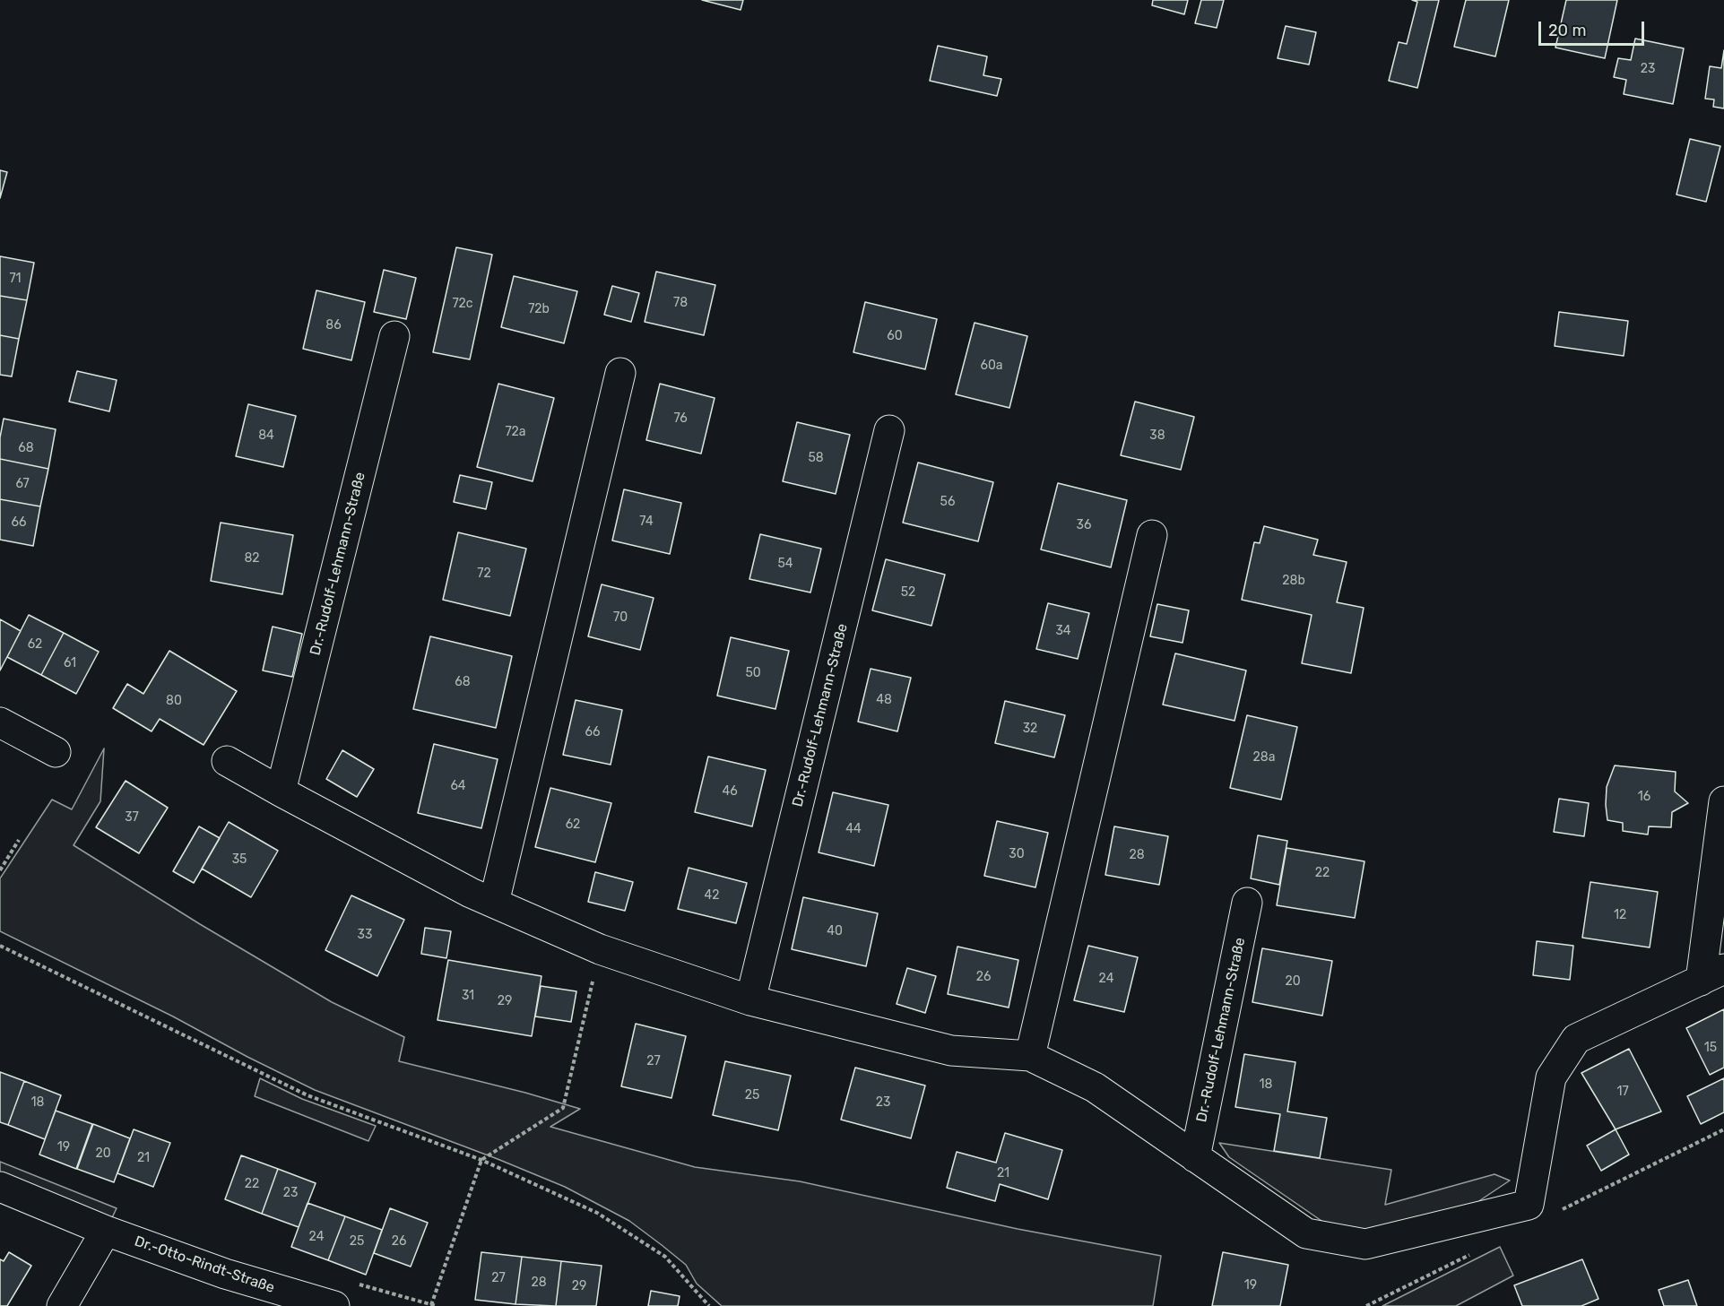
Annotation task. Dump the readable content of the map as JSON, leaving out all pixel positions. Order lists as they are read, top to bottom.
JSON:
{
  "streets": {
    "street": ["Dr.-Rudolf-Lehmann-Straße", "Dr.-Otto-Rindt-Straße"]
  },
  "house_numbers": [
    "23",
    "71",
    "78",
    "72c",
    "72b",
    "86",
    "60",
    "60a",
    "76",
    "72a",
    "84",
    "38",
    "68",
    "58",
    "67",
    "56",
    "74",
    "66",
    "36",
    "82",
    "54",
    "72",
    "28b",
    "52",
    "70",
    "34",
    "62",
    "61",
    "50",
    "68",
    "48",
    "80",
    "32",
    "66",
    "28a",
    "64",
    "46",
    "16",
    "37",
    "62",
    "44",
    "30",
    "28",
    "35",
    "22",
    "42",
    "12",
    "40",
    "33",
    "26",
    "24",
    "20",
    "31",
    "29",
    "15",
    "27",
    "18",
    "17",
    "25",
    "18",
    "23",
    "19",
    "20",
    "21",
    "21",
    "22",
    "23",
    "24",
    "25",
    "26",
    "27",
    "28",
    "19",
    "29"
  ],
  "scale_bar": "20 m"
}
